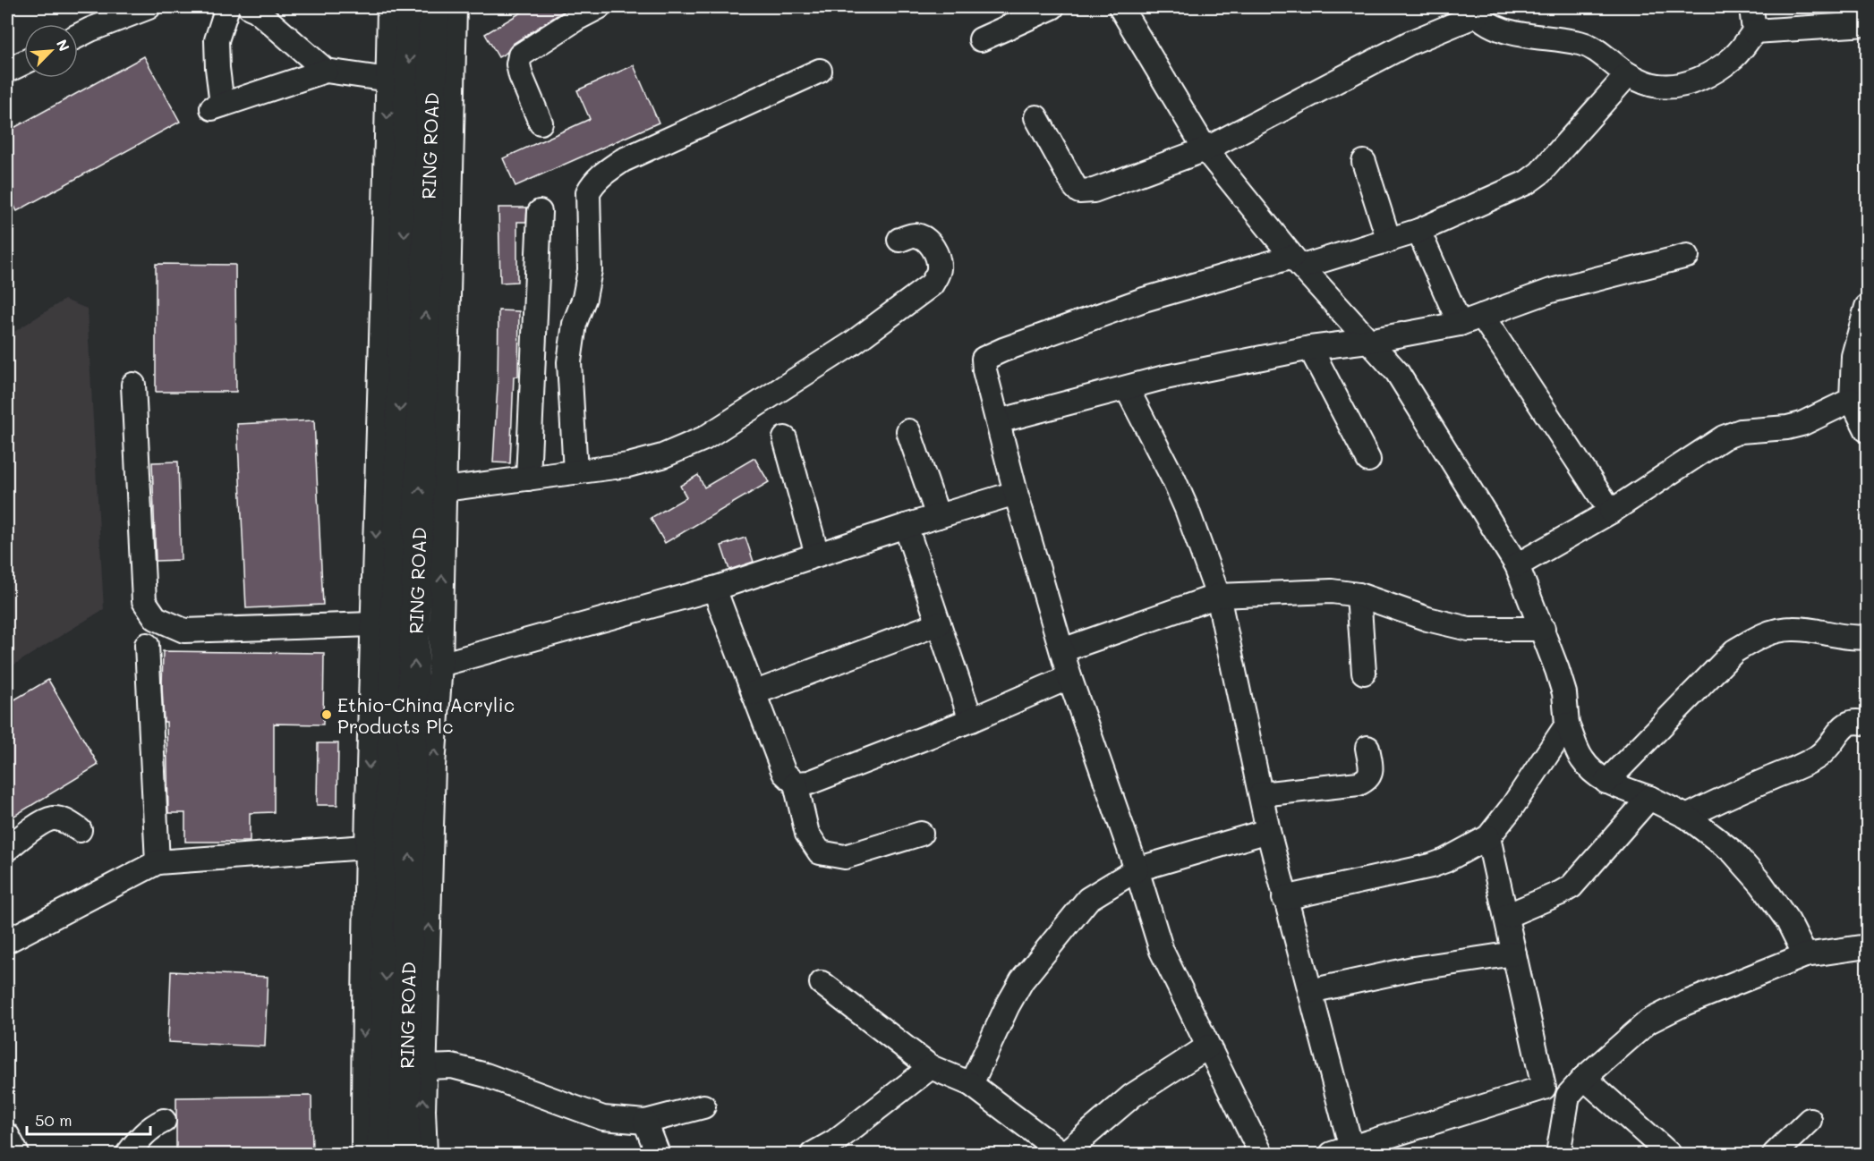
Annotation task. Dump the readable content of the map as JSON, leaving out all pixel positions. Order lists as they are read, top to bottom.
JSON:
{
  "streets": {
    "highway": ["RING ROAD"]
  },
  "places": ["Ethio-China Acrylic Products Plc"],
  "scale_bar": "50 m",
  "north": "top right"
}
